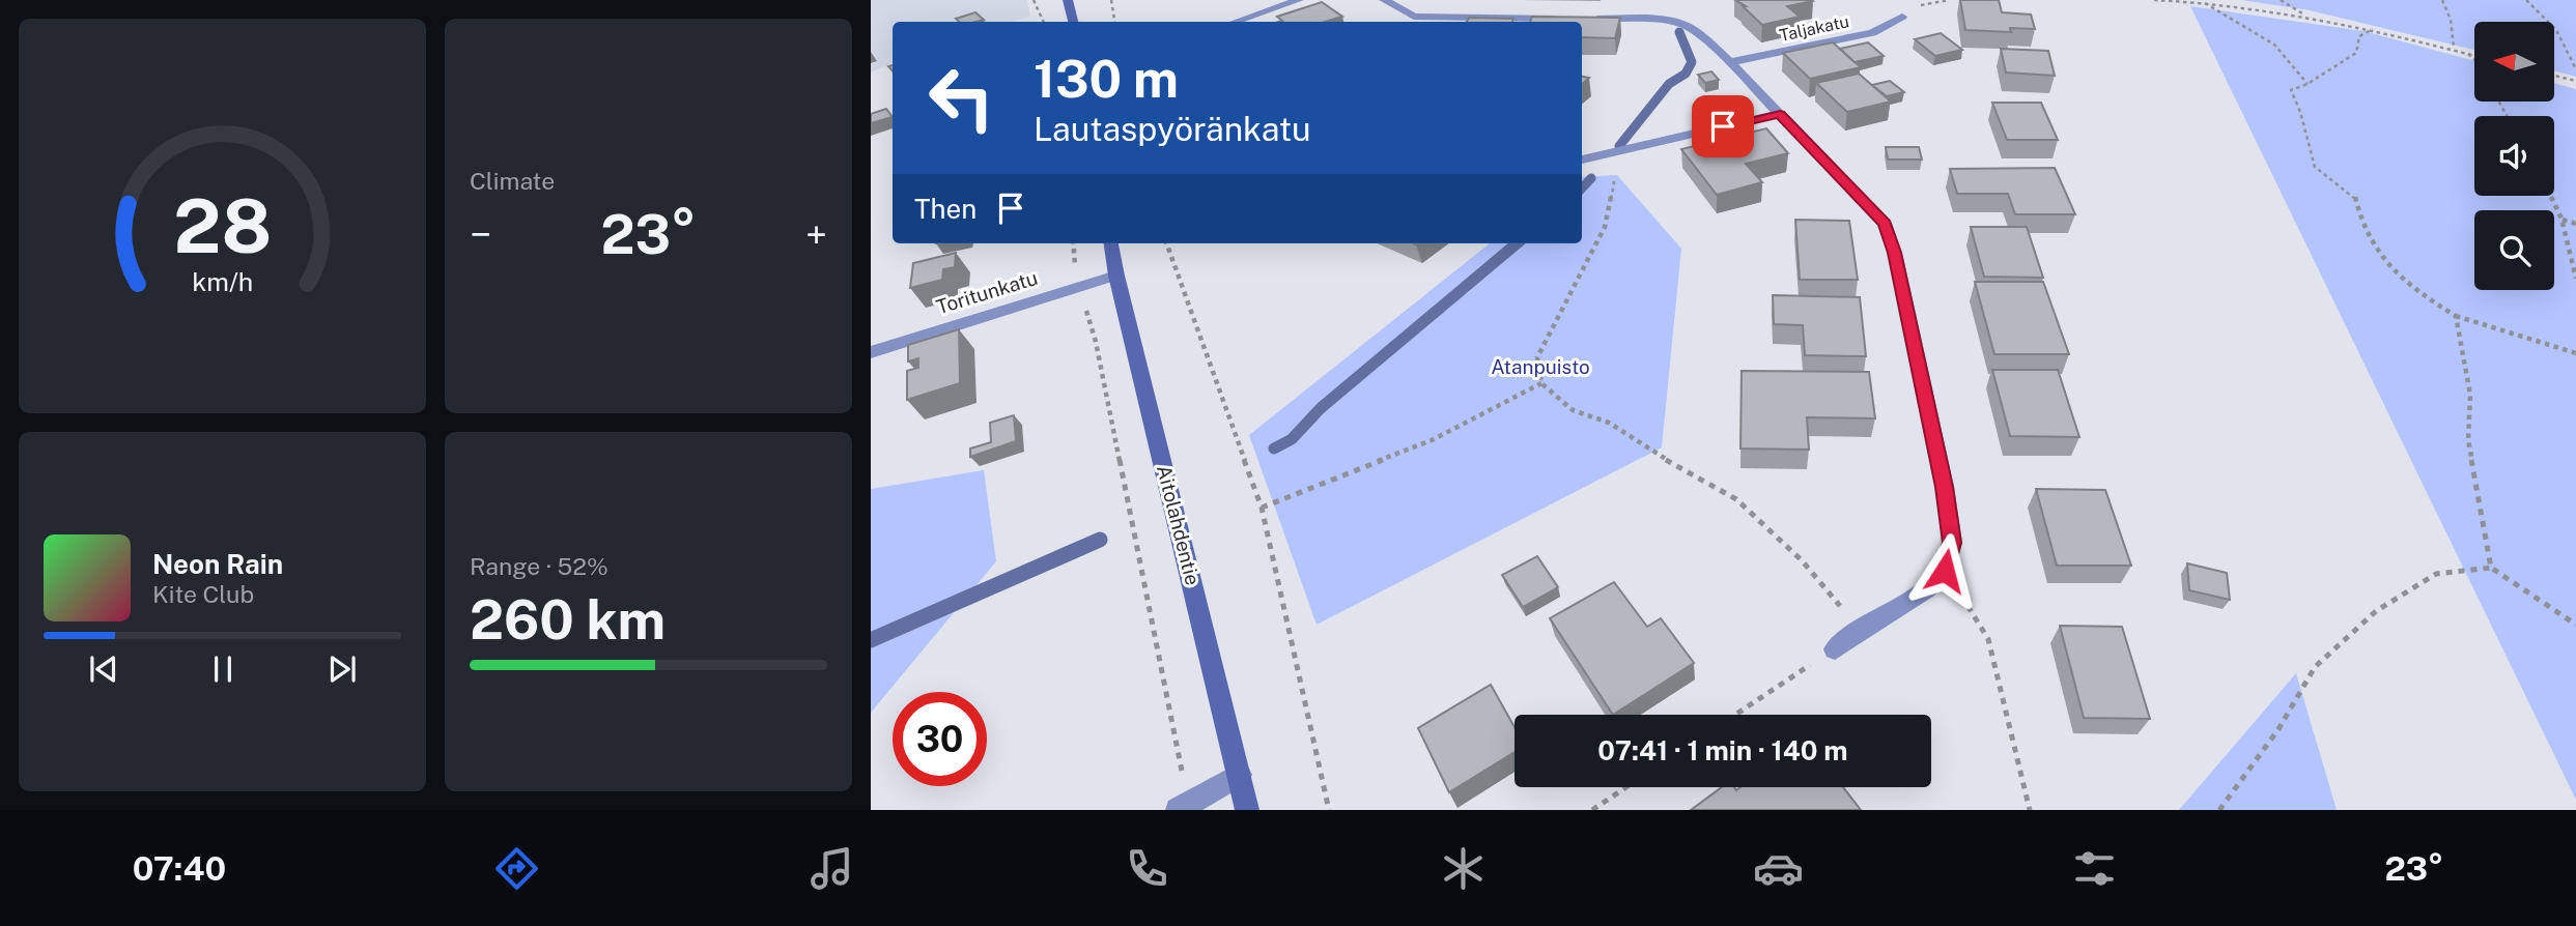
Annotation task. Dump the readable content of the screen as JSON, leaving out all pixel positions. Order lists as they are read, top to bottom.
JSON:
{
  "streets": {
    "main road": ["Aitolahdentie"],
    "street": ["Taljakatu", "Toritunkatu"]
  },
  "crossings": [
    ["Toritunkatu", "Aitolahdentie"]
  ],
  "parks": ["Atanpuisto"],
  "north": "left",
  "page": {
    "tile": [
      "Climate",
      ["Range · 52%", "260 km"]
    ],
    "turn": ["130 m", "Lautaspyöränkatu"],
    "then": "Then",
    "heat": ["−", "23°", "+"],
    "song": ["Neon Rain", "Kite Club"],
    "limit": "30",
    "trip": "07:41 · 1 min · 140 m",
    "tabs": ["07:40", "23°"],
    "gauge": ["28", "km/h"]
  }
}
